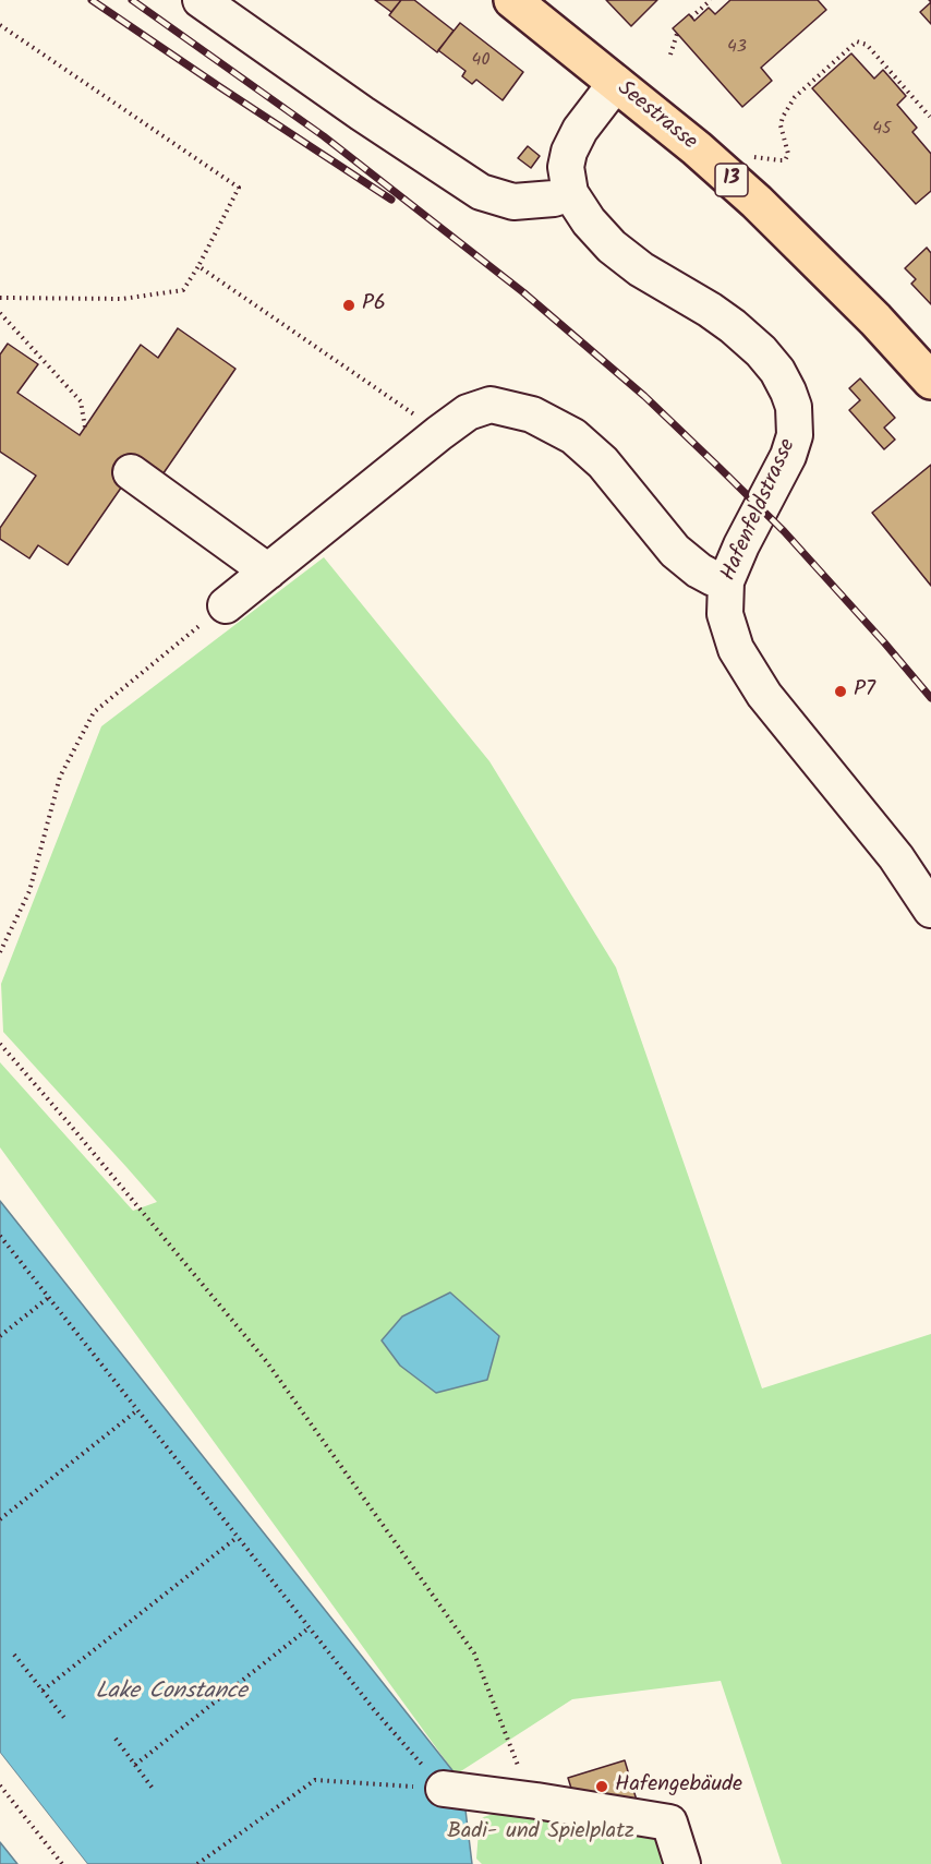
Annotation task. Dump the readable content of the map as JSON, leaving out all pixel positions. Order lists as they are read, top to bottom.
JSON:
{
  "streets": {
    "main road": ["Seestrasse", "13"],
    "street": ["Hafenfeldstrasse"]
  },
  "crossings": [
    ["Seestrasse", "Hafenfeldstrasse"]
  ],
  "water": ["Lake Constance"],
  "parks": ["Badi- und Spielplatz"],
  "places": ["P6", "P7", "Hafengebäude"],
  "house_numbers": ["43", "40", "45"]
}
